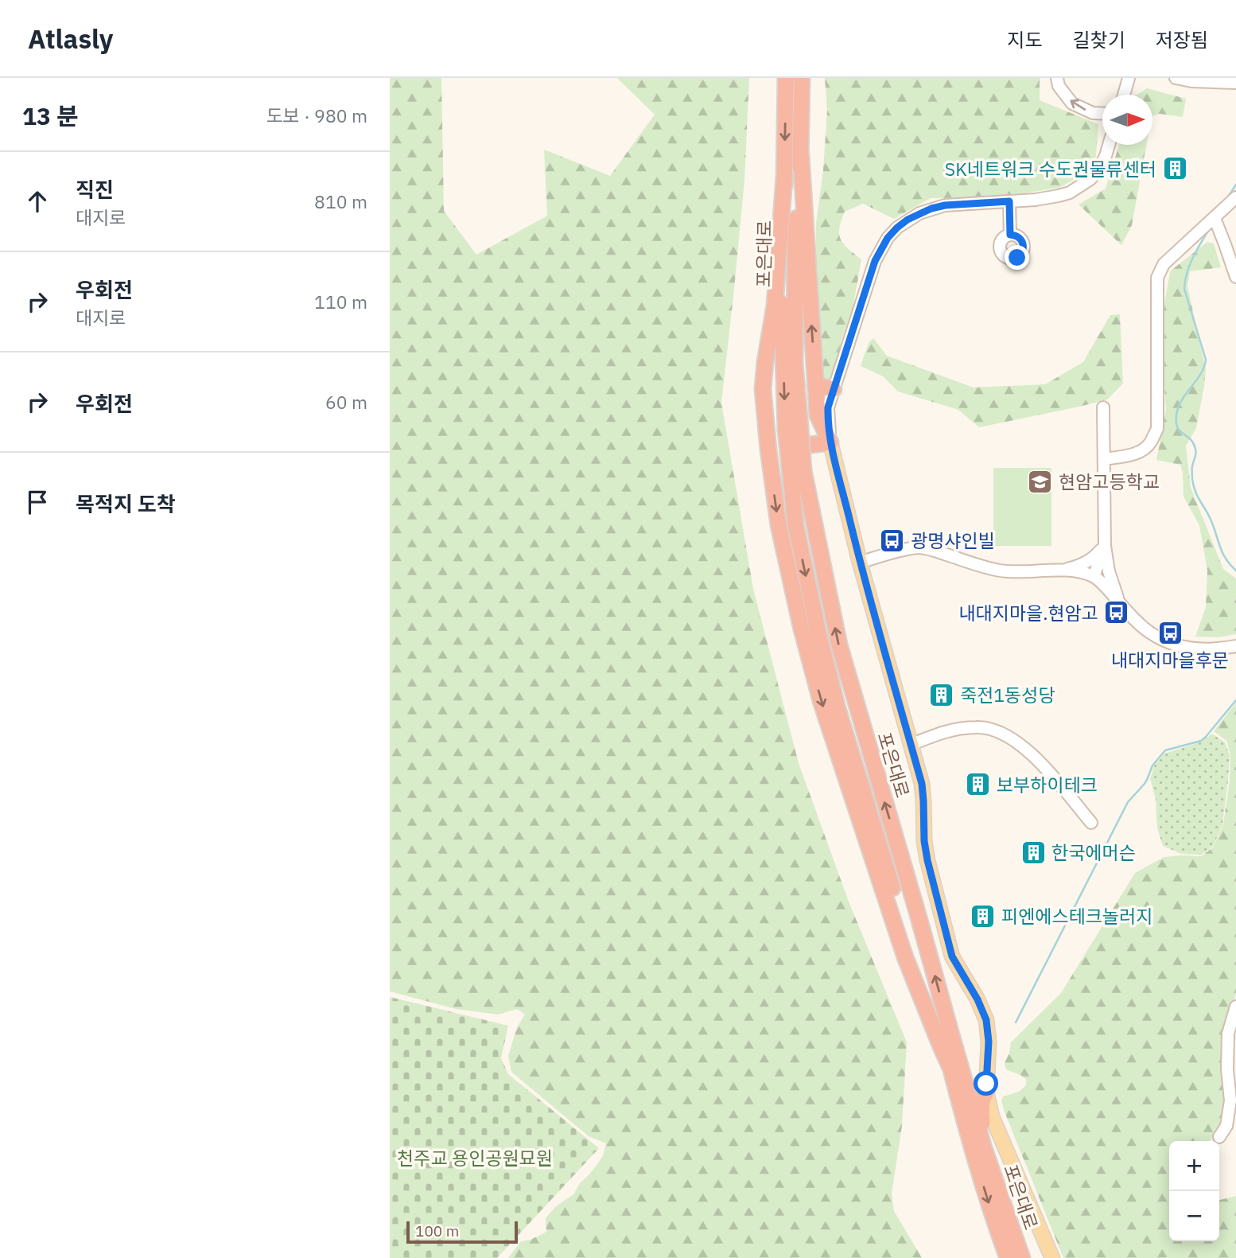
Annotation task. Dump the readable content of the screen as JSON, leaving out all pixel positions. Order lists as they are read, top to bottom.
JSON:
{
  "streets": {
    "highway": ["포은대로"]
  },
  "parks": ["천주교 용인공원묘원"],
  "places": {
    "building": [
      "SK네트워크 수도권물류센터",
      "죽전1동성당",
      "보부하이테크",
      "한국에머슨",
      "피엔에스테크놀러지"
    ],
    "school or university": ["현암고등학교"],
    "bus stop": ["광명샤인빌", "내대지마을.현암고", "내대지마을후문"]
  },
  "scale_bar": "100 m",
  "north": "right",
  "page": {
    "header": "Atlasly",
    "nav": ["지도", "길찾기", "저장됨"],
    "heading": ["13 분", "도보 · 980 m"],
    "list": [
      ["직진", "대지로", "810 m"],
      ["우회전", "대지로", "110 m"],
      ["우회전", "60 m"],
      "목적지 도착"
    ],
    "map_buttons": ["+", "−"],
    "scale": "100 m"
  }
}
